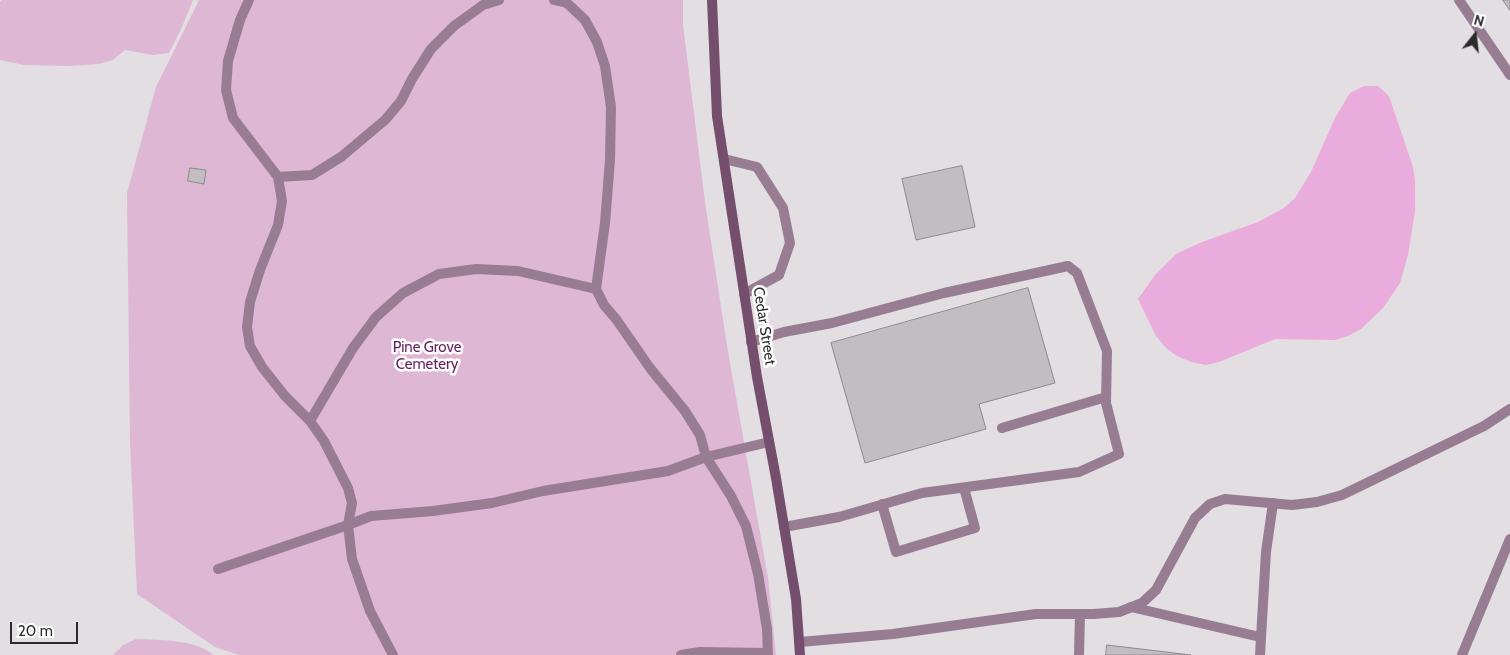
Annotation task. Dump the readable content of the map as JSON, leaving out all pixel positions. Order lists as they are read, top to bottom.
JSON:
{
  "streets": {
    "main road": ["Cedar Street"]
  },
  "parks": ["Pine Grove Cemetery"],
  "scale_bar": "20 m",
  "north": "top"
}
